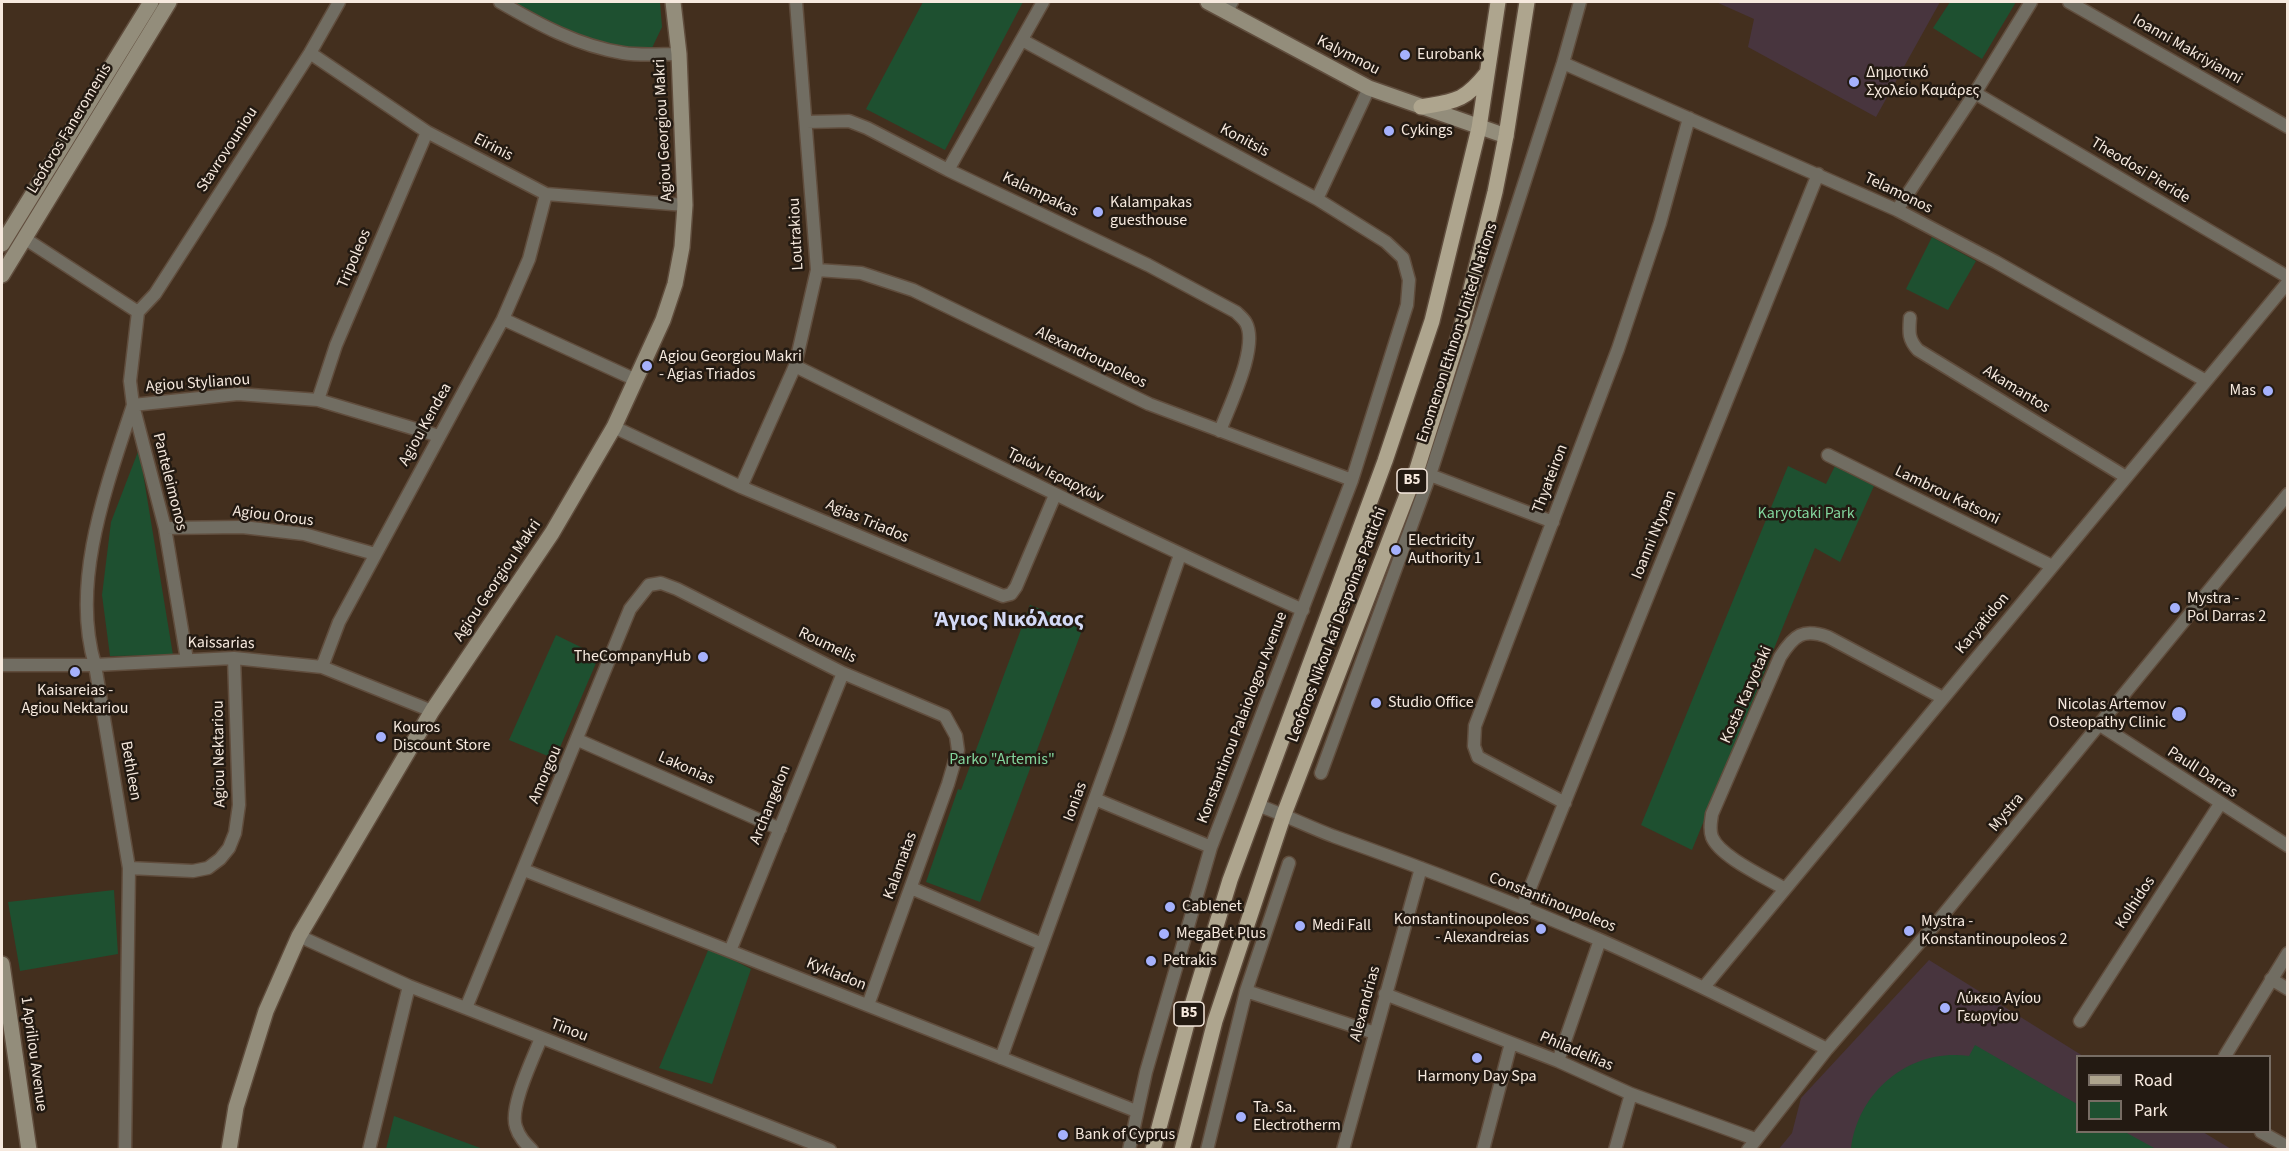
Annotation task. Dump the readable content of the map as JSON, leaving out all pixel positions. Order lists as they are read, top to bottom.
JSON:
{
  "streets": {
    "main road": ["B5", "Leoforos Nikou kai Despoinas Pattichi"],
    "street": [
      "Ioanni Makriyianni",
      "Kalymnou",
      "Leoforos Faneromenis",
      "Agiou Georgiou Makri",
      "Konitsis",
      "Eirinis",
      "Stavrovouniou",
      "Theodosi Pieride",
      "Telamonos",
      "Kalampakas",
      "Loutrakiou",
      "Tripoleos",
      "Enomenon Ethnon-United Nations",
      "Alexandroupoleos",
      "Agiou Stylianou",
      "Akamantos",
      "Agiou Kendea",
      "Τριών Ιεραρχών",
      "Thyateiron",
      "Panteleimonos",
      "Lambrou Katsoni",
      "Agiou Orous",
      "Agias Triados",
      "Ioanni Ntynan",
      "Karyatidon",
      "Kaissarias",
      "Roumelis",
      "Kosta Karyotaki",
      "Konstantinou Palaiologou Avenue",
      "Agiou Nektariou",
      "Lakonias",
      "Bethleen",
      "Paull Darras",
      "Amorgou",
      "Ionias",
      "Archangelon",
      "Mystra",
      "Kalamatas",
      "Constantinoupoleos",
      "Kolhidos",
      "Kykladon",
      "Alexandrias",
      "Tinou",
      "Philadelfias",
      "1 Apriliou Avenue"
    ]
  },
  "crossings": [
    ["Kalymnou", "Leoforos Nikou kai Despoinas Pattichi"],
    ["Agiou Georgiou Makri", "Eirinis"],
    ["Agiou Georgiou Makri", "Agias Triados"],
    ["Agiou Georgiou Makri", "Kaissarias"],
    ["Agiou Georgiou Makri", "Tinou"],
    ["Konitsis", "Konstantinou Palaiologou Avenue"],
    ["Eirinis", "Stavrovouniou"],
    ["Eirinis", "Tripoleos"],
    ["Eirinis", "Agiou Kendea"],
    ["Stavrovouniou", "Panteleimonos"],
    ["Telamonos", "Enomenon Ethnon-United Nations"],
    ["Telamonos", "Thyateiron"],
    ["Telamonos", "Ioanni Ntynan"],
    ["Telamonos", "Karyatidon"],
    ["Kalampakas", "Loutrakiou"],
    ["Kalampakas", "Alexandroupoleos"],
    ["Loutrakiou", "Alexandroupoleos"],
    ["Loutrakiou", "Τριών Ιεραρχών"],
    ["Loutrakiou", "Agias Triados"],
    ["Tripoleos", "Agiou Stylianou"],
    ["Alexandroupoleos", "Konstantinou Palaiologou Avenue"],
    ["Agiou Stylianou", "Agiou Kendea"],
    ["Agiou Stylianou", "Panteleimonos"],
    ["Agiou Stylianou", "Bethleen"],
    ["Akamantos", "Karyatidon"],
    ["Agiou Kendea", "Agiou Orous"],
    ["Agiou Kendea", "Kaissarias"],
    ["Τριών Ιεραρχών", "Agias Triados"],
    ["Τριών Ιεραρχών", "Konstantinou Palaiologou Avenue"],
    ["Τριών Ιεραρχών", "Ionias"],
    ["Thyateiron", "Ioanni Ntynan"],
    ["Panteleimonos", "Agiou Orous"],
    ["Panteleimonos", "Kaissarias"],
    ["Panteleimonos", "Bethleen"],
    ["Lambrou Katsoni", "Karyatidon"],
    ["Ioanni Ntynan", "Constantinoupoleos"],
    ["Karyatidon", "Kosta Karyotaki"],
    ["Karyatidon", "Constantinoupoleos"],
    ["Leoforos Nikou kai Despoinas Pattichi", "Constantinoupoleos"],
    ["Kaissarias", "Agiou Nektariou"],
    ["Kaissarias", "Bethleen"],
    ["Roumelis", "Amorgou"],
    ["Roumelis", "Archangelon"],
    ["Roumelis", "Kalamatas"],
    ["Konstantinou Palaiologou Avenue", "Kykladon"],
    ["Agiou Nektariou", "Bethleen"],
    ["Lakonias", "Amorgou"],
    ["Lakonias", "Archangelon"],
    ["Paull Darras", "Mystra"],
    ["Paull Darras", "Kolhidos"],
    ["Amorgou", "Kykladon"],
    ["Amorgou", "Tinou"],
    ["Ionias", "Kykladon"],
    ["Archangelon", "Kykladon"],
    ["Mystra", "Constantinoupoleos"],
    ["Mystra", "Philadelfias"],
    ["Kalamatas", "Kykladon"],
    ["Constantinoupoleos", "Alexandrias"],
    ["Alexandrias", "Philadelfias"]
  ],
  "districts": ["Άγιος Νικόλαος"],
  "parks": ["Karyotaki Park", "Parko \"Artemis\""],
  "places": [
    "Eurobank",
    "Δημοτικό Σχολείο Καμάρες",
    "Cykings",
    "Kalampakas guesthouse",
    "Agiou Georgiou Makri - Agias Triados",
    "Mas",
    "Electricity Authority 1",
    "Mystra - Pol Darras 2",
    "TheCompanyHub",
    "Kaisareias - Agiou Nektariou",
    "Studio Office",
    "Nicolas Artemov Osteopathy Clinic",
    "Kouros Discount Store",
    "Cablenet",
    "Medi Fall",
    "Konstantinoupoleos - Alexandreias",
    "Mystra - Konstantinoupoleos 2",
    "MegaBet Plus",
    "Petrakis",
    "Λύκειο Αγίου Γεωργίου",
    "Harmony Day Spa",
    "Ta. Sa. Electrotherm",
    "Bank of Cyprus"
  ],
  "legend": ["Road", "Park"]
}
